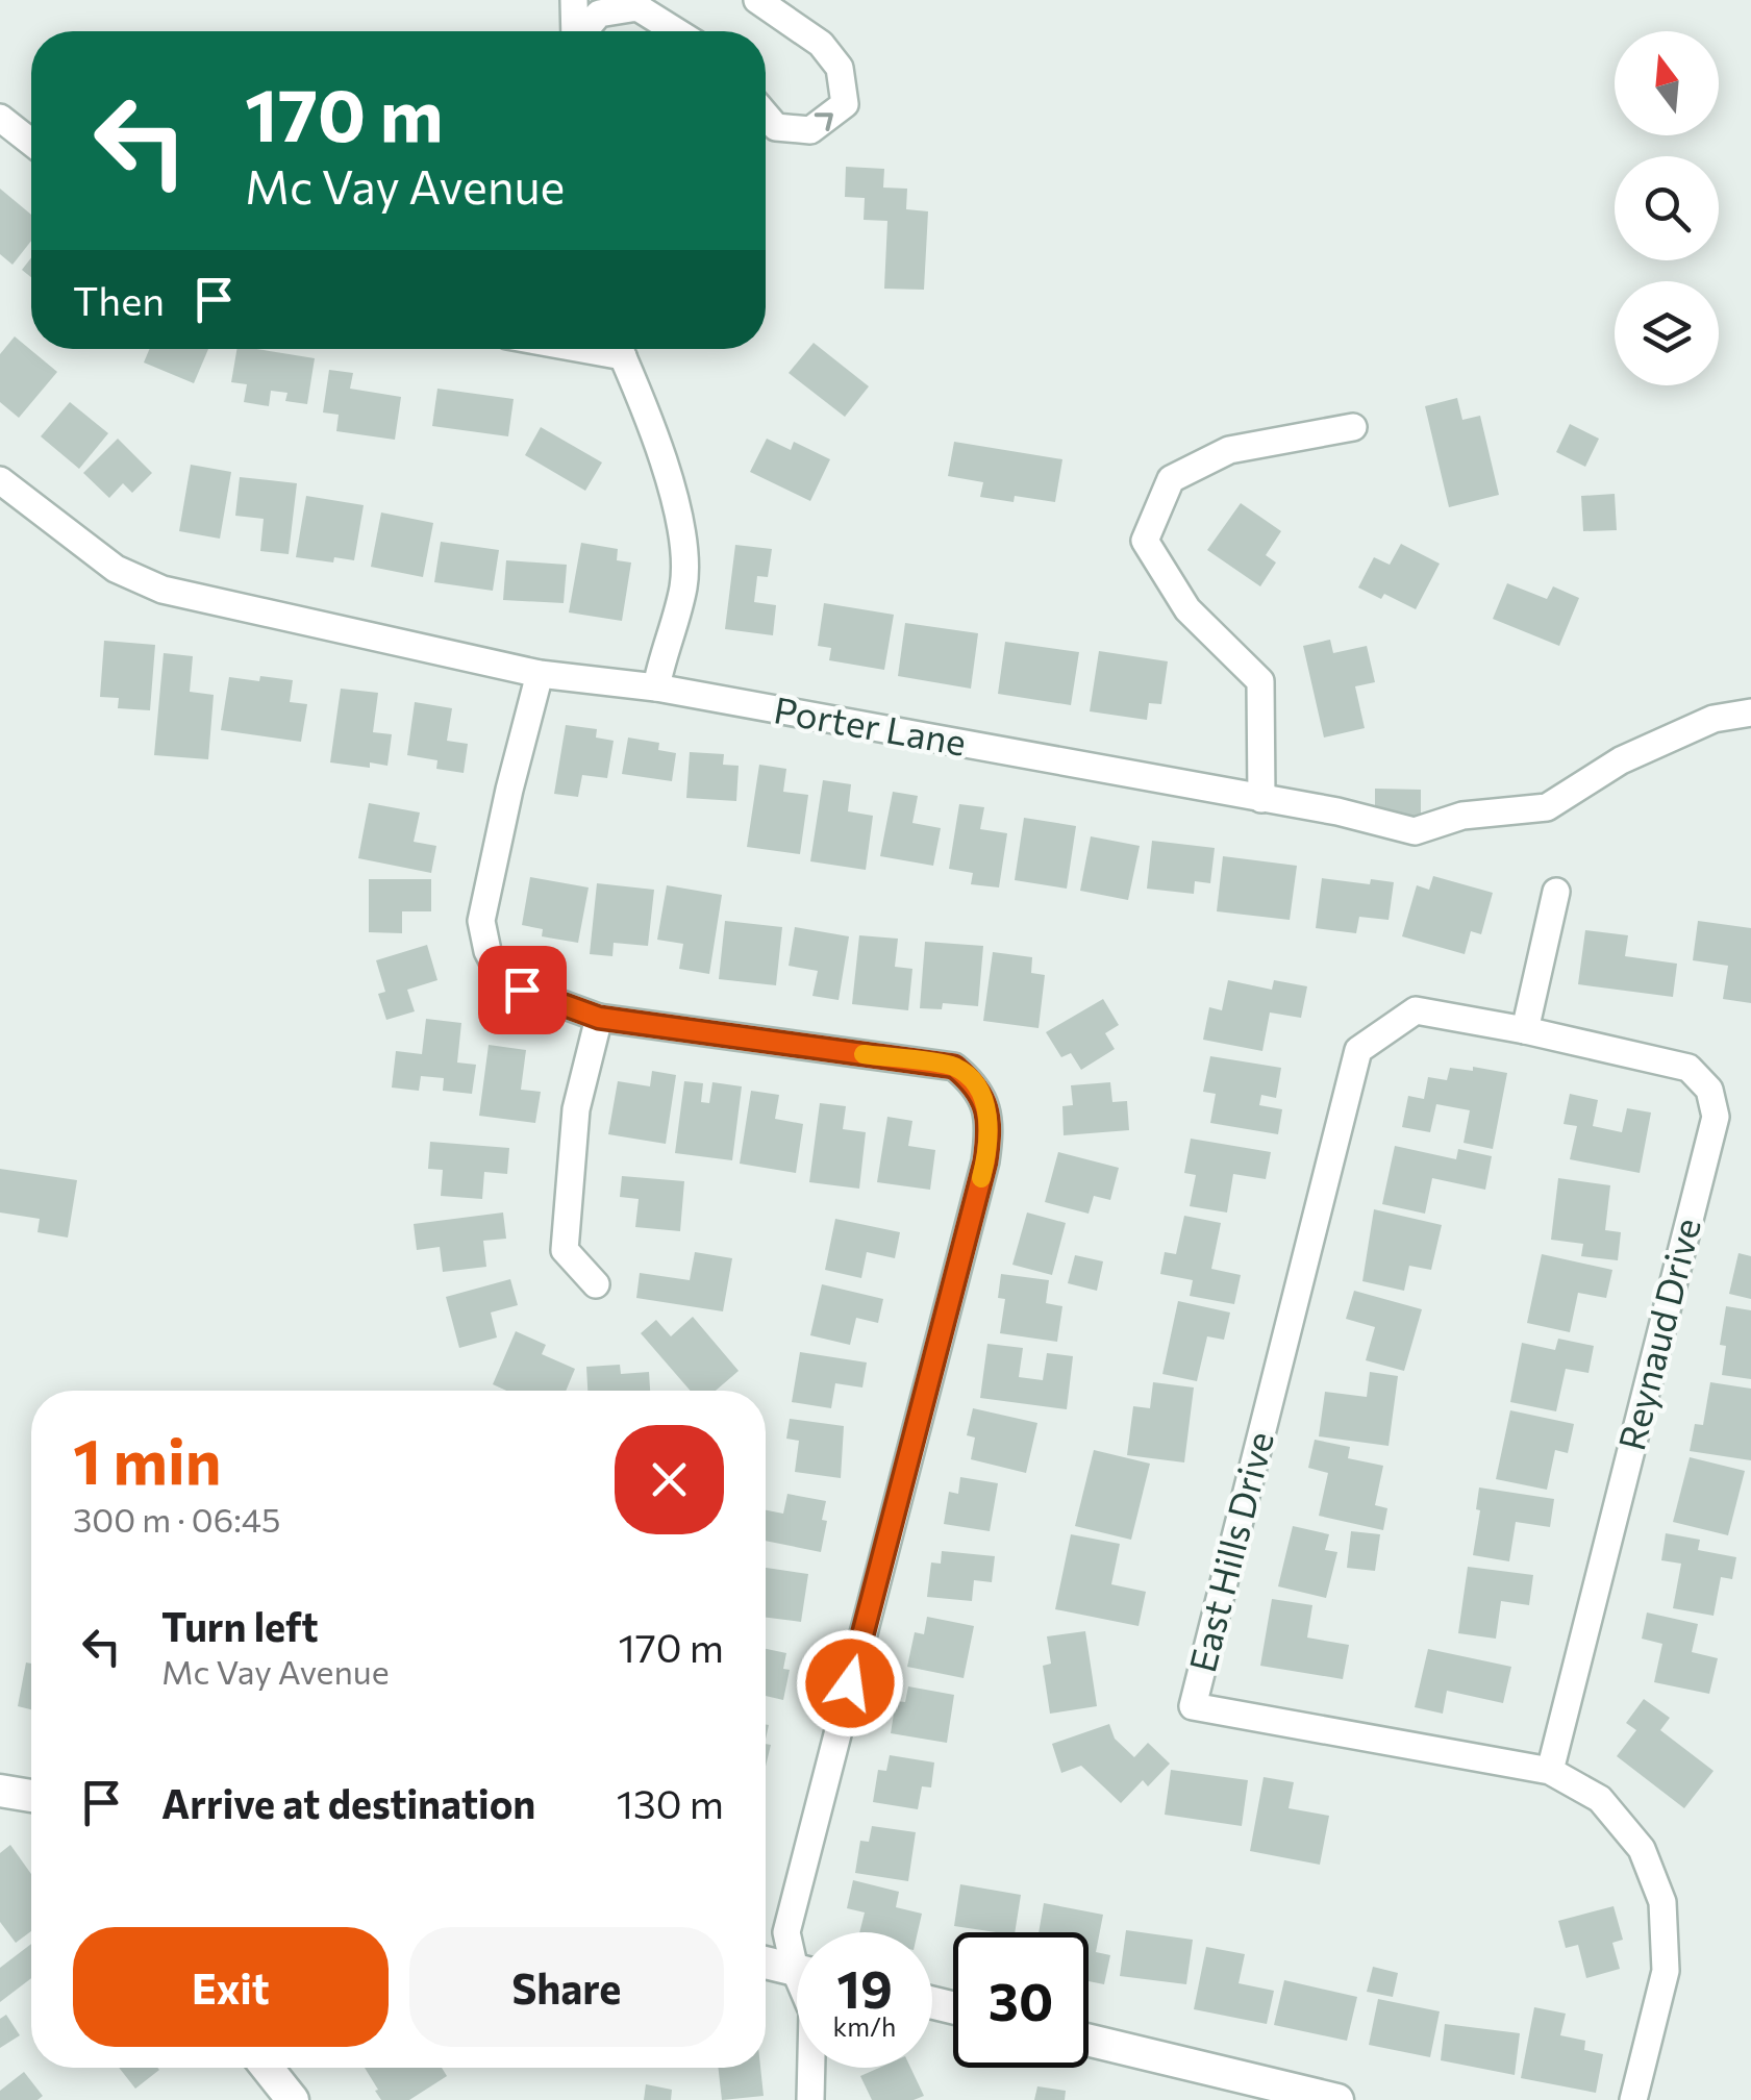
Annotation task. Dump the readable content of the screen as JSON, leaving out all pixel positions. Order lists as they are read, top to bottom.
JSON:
{
  "streets": {
    "street": ["Porter Lane", "Reynaud Drive", "East Hills Drive"]
  },
  "crossings": [
    ["Reynaud Drive", "East Hills Drive"]
  ],
  "north": "top",
  "page": {
    "turn": ["170 m", "Mc Vay Avenue"],
    "then": "Then",
    "heading": ["1 min", "300 m · 06:45"],
    "list": [
      {
        "name": "Turn left",
        "note": "Mc Vay Avenue",
        "value": "170 m"
      },
      {
        "name": "Arrive at destination",
        "value": "130 m"
      }
    ],
    "buttons": ["Exit", "Share"],
    "speed": "19 km/h",
    "limit": "30"
  }
}
